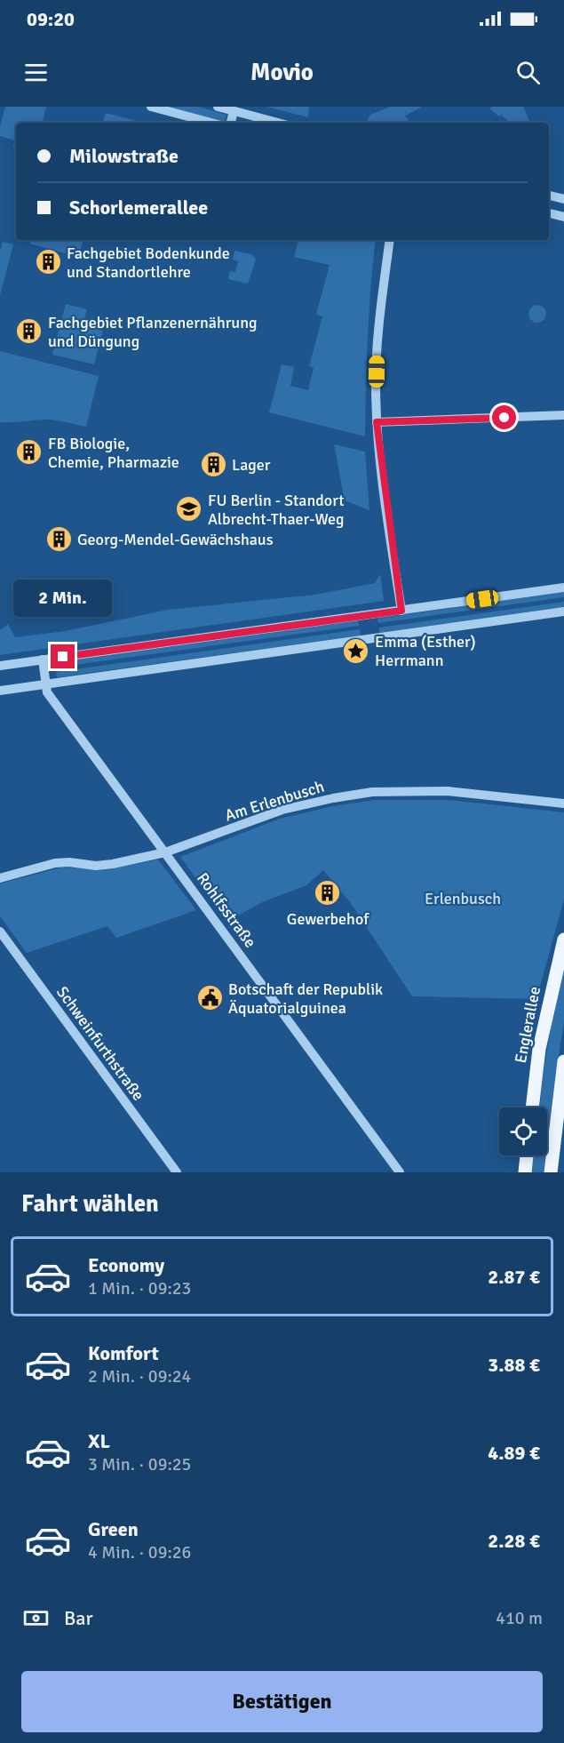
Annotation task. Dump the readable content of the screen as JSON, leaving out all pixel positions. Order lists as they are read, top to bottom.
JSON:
{
  "streets": {
    "main road": ["Englerallee"],
    "street": ["Am Erlenbusch", "Rohlfsstraße", "Schweinfurthstraße"]
  },
  "crossings": [
    ["Am Erlenbusch", "Rohlfsstraße"]
  ],
  "parks": ["Erlenbusch"],
  "places": {
    "building": [
      "Fachgebiet Bodenkunde und Standortlehre",
      "Fachgebiet Pflanzenernährung und Düngung",
      "FB Biologie, Chemie, Pharmazie",
      "Lager",
      "Georg-Mendel-Gewächshaus",
      "Gewerbehof"
    ],
    "school or university": ["FU Berlin - Standort Albrecht-Thaer-Weg"],
    "place": ["Emma (Esther) Herrmann"],
    "public building": ["Botschaft der Republik Äquatorialguinea"]
  },
  "page": {
    "status": "09:20",
    "header": "Movio",
    "banner": ["Milowstraße", "Schorlemerallee"],
    "bubble": "2 Min.",
    "heading": "Fahrt wählen",
    "list": [
      {
        "name": "Economy",
        "note": "1 Min. · 09:23",
        "value": "2.87 €"
      },
      {
        "name": "Komfort",
        "note": "2 Min. · 09:24",
        "value": "3.88 €"
      },
      {
        "name": "XL",
        "note": "3 Min. · 09:25",
        "value": "4.89 €"
      },
      {
        "name": "Green",
        "note": "4 Min. · 09:26",
        "value": "2.28 €"
      }
    ],
    "pay": ["Bar", "410 m"],
    "buttons": "Bestätigen"
  }
}
